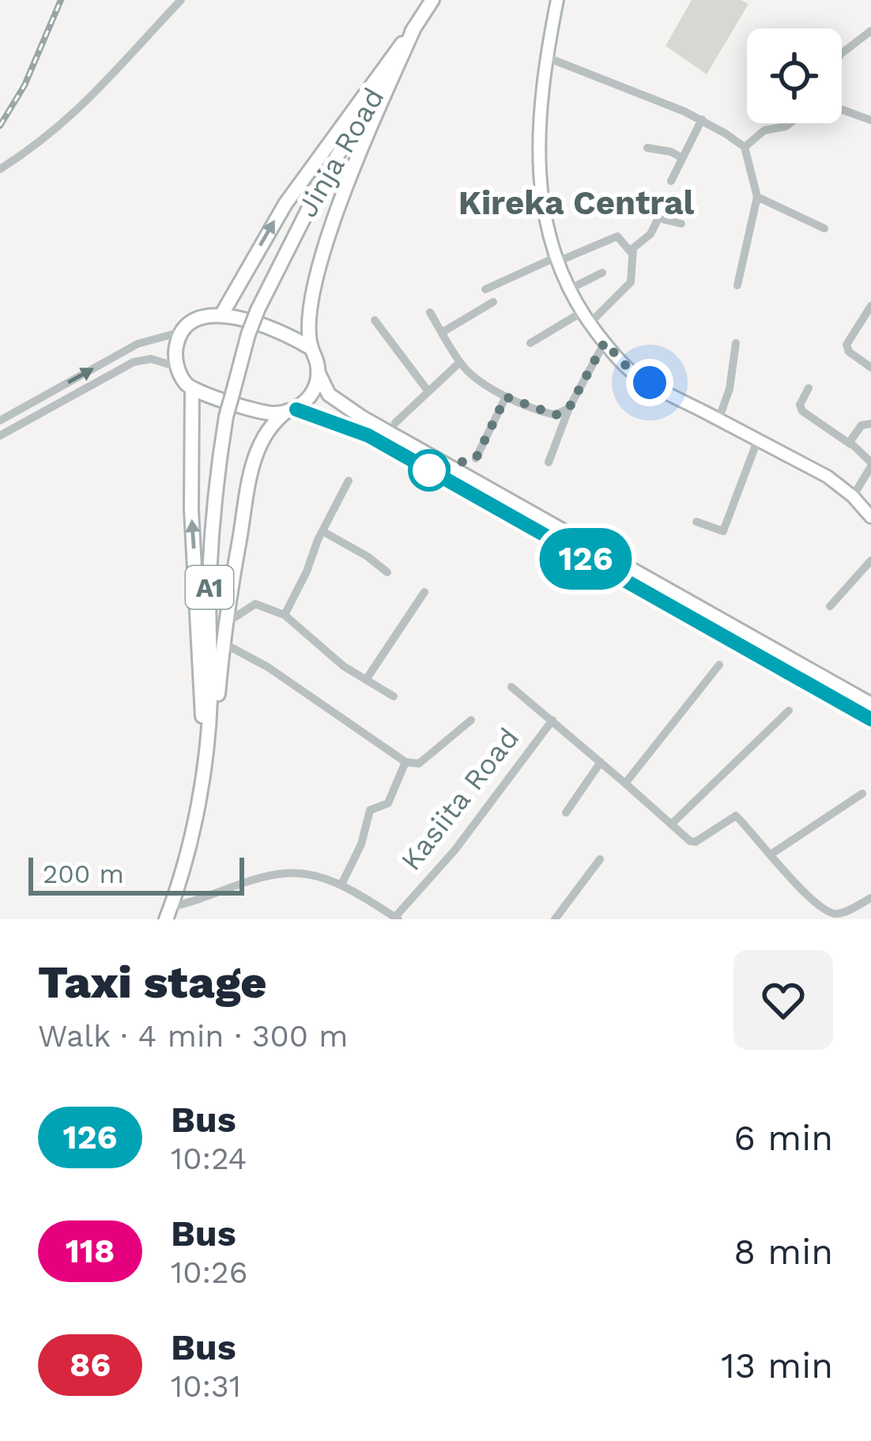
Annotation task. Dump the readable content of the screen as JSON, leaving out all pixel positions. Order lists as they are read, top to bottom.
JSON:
{
  "streets": {
    "highway": ["Jinja Road", "A1"],
    "street": ["Kasiita Road"]
  },
  "crossings": [
    ["Jinja Road", "A1"]
  ],
  "districts": ["Kireka Central"],
  "lines": ["bus line 126"],
  "scale_bar": "200 m",
  "page": {
    "on_map": "126",
    "scale": "200 m",
    "heading": ["Taxi stage", "Walk · 4 min · 300 m"],
    "list": [
      {
        "mark": "126",
        "name": "Bus",
        "note": "10:24",
        "value": "6 min"
      },
      {
        "mark": "118",
        "name": "Bus",
        "note": "10:26",
        "value": "8 min"
      },
      {
        "mark": "86",
        "name": "Bus",
        "note": "10:31",
        "value": "13 min"
      }
    ]
  }
}
